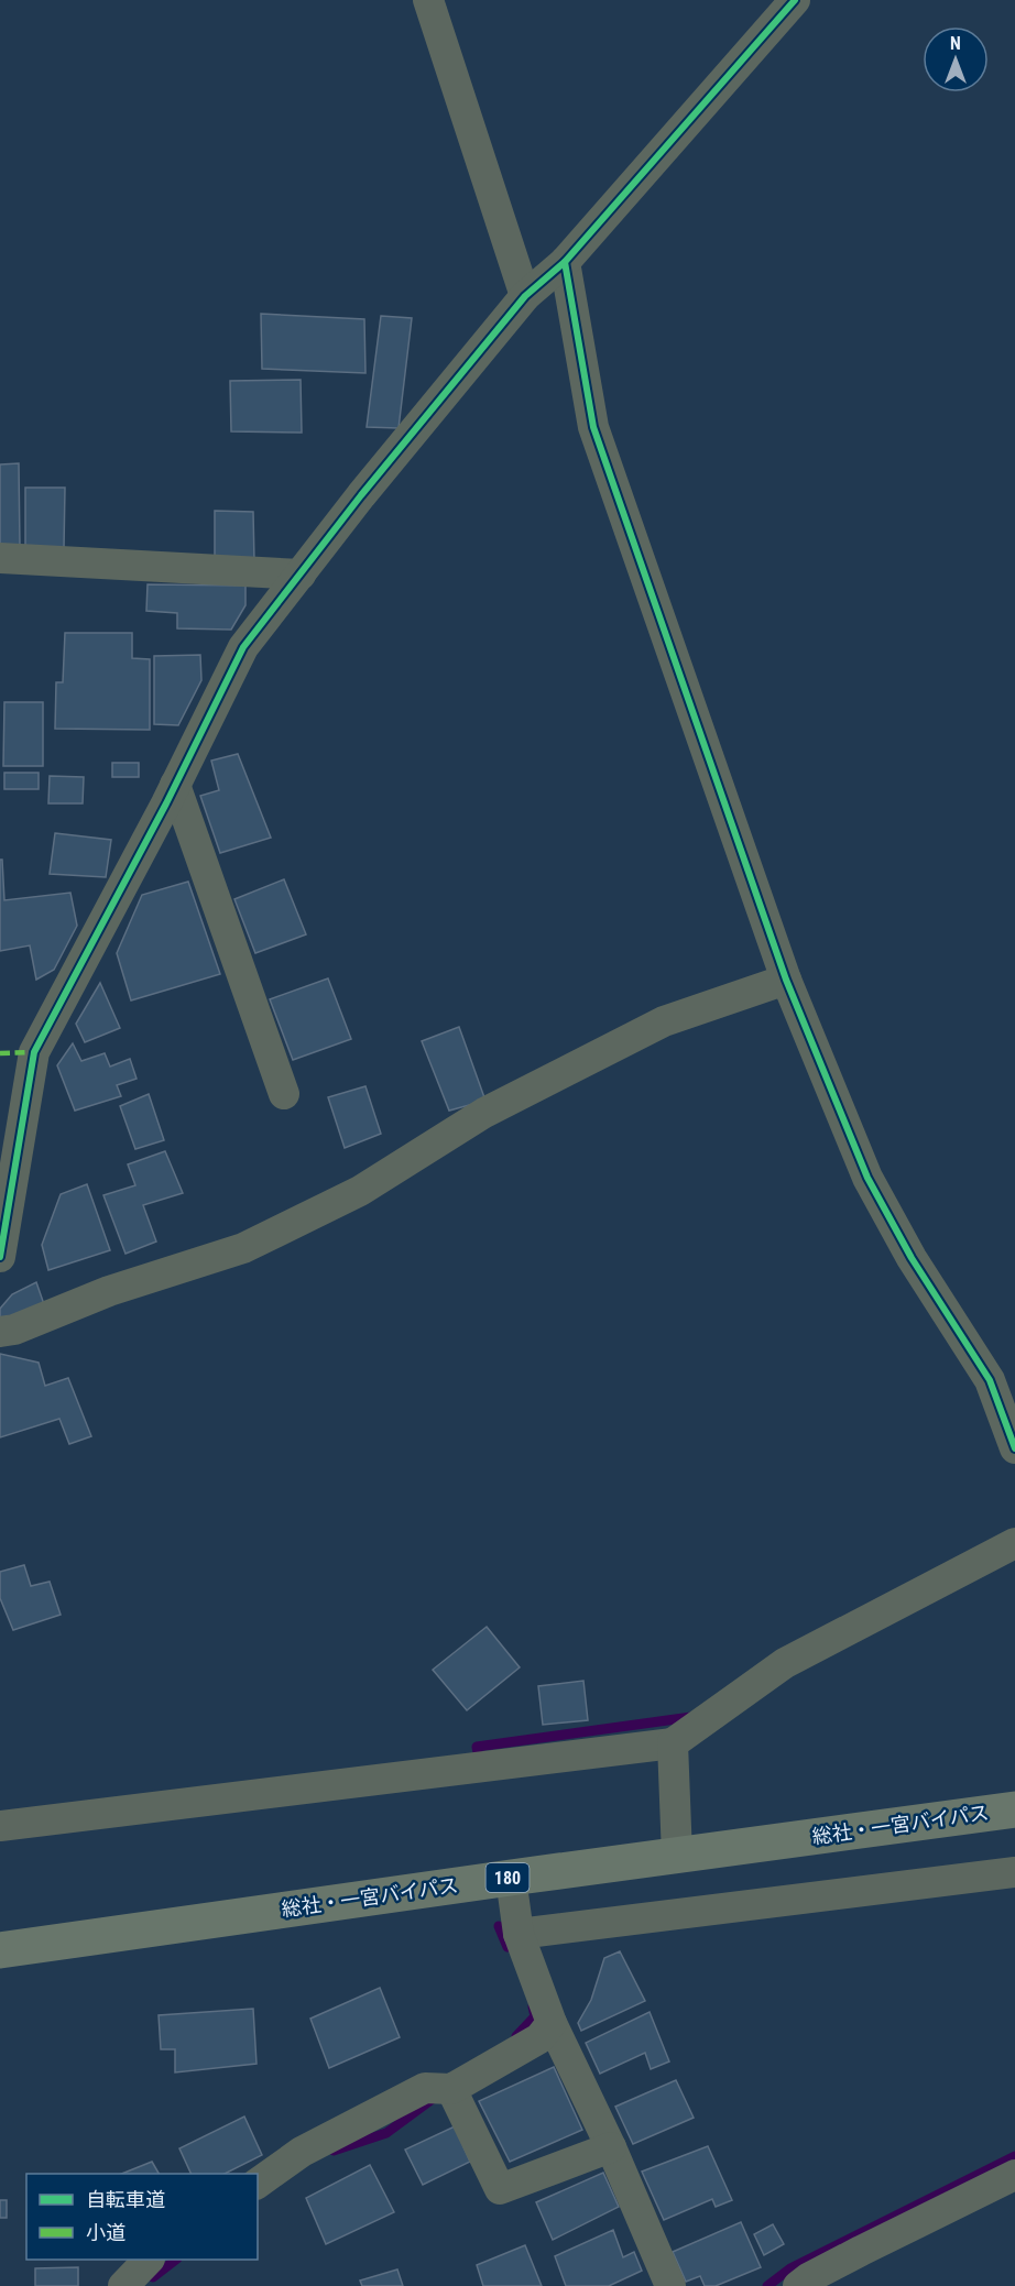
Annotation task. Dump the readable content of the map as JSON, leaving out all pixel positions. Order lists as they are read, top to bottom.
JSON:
{
  "streets": {
    "highway": ["総社・一宮バイパス", "180"]
  },
  "legend": ["自転車道", "小道"],
  "north": "top"
}
